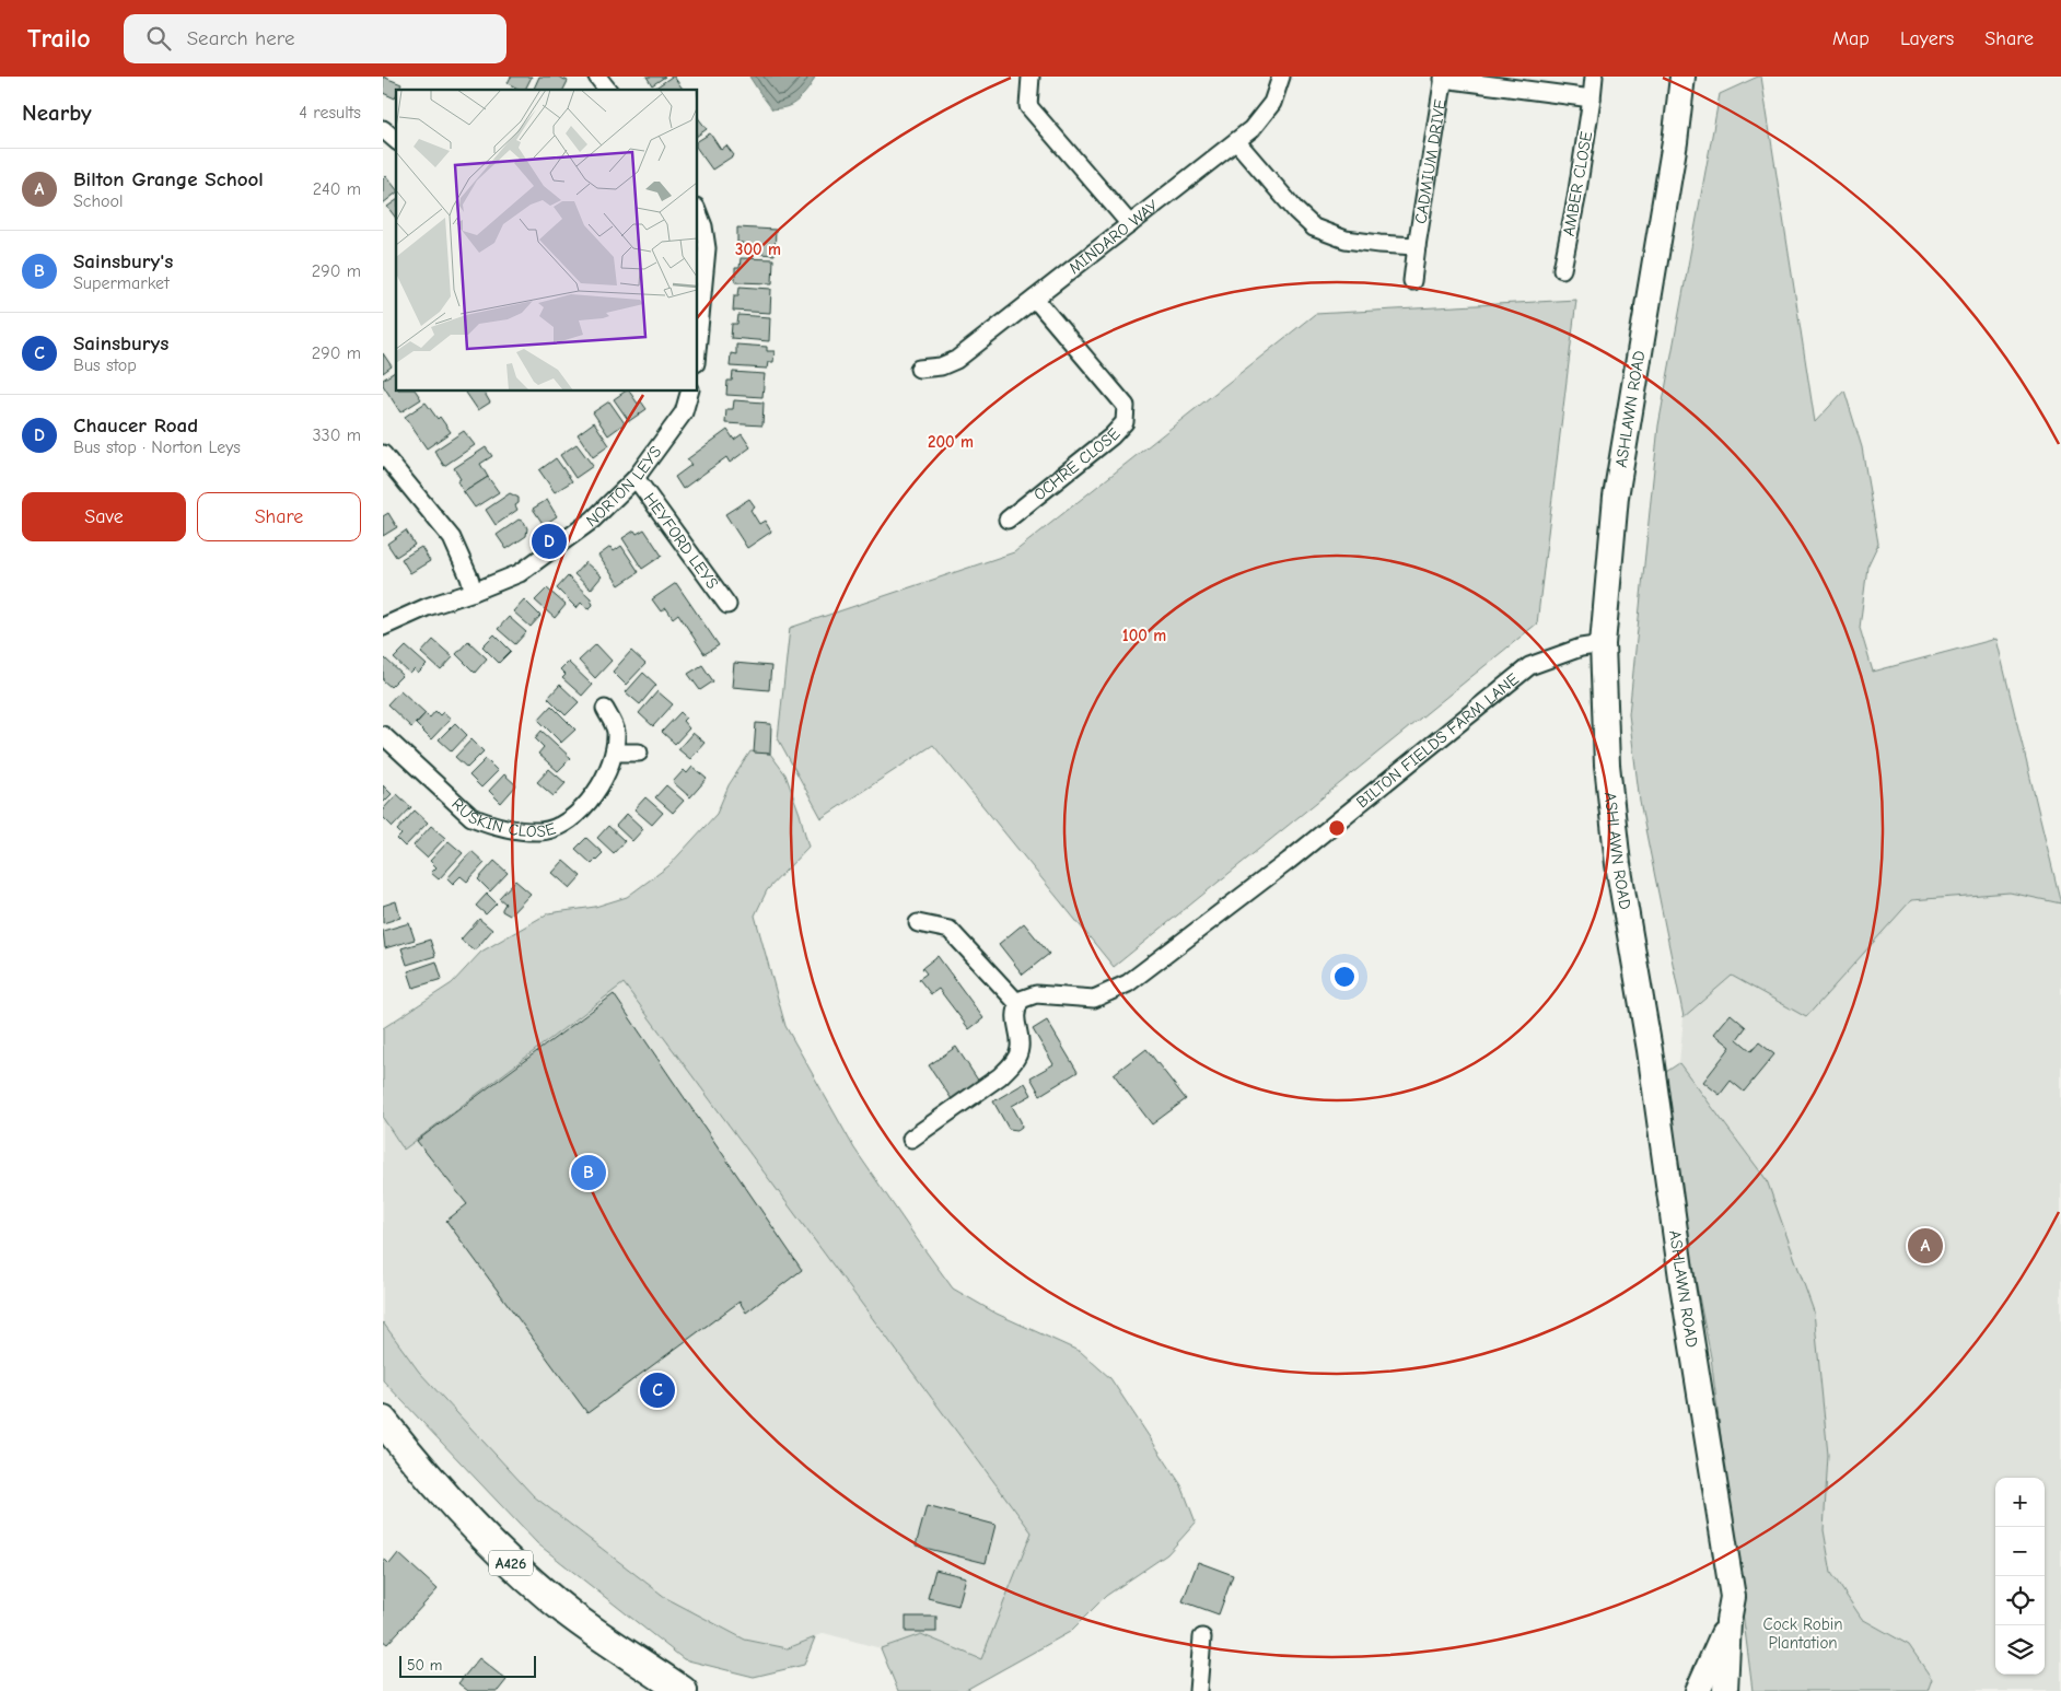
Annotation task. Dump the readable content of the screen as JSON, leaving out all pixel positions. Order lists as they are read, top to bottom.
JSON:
{
  "streets": {
    "highway": ["A426"],
    "main road": ["ASHLAWN ROAD"],
    "street": [
      "CADMIUM DRIVE",
      "AMBER CLOSE",
      "MINDARO WAY",
      "OCHRE CLOSE",
      "NORTON LEYS",
      "HEYFORD LEYS",
      "BILTON FIELDS FARM LANE",
      "RUSKIN CLOSE"
    ]
  },
  "crossings": [
    ["CADMIUM DRIVE", "MINDARO WAY"],
    ["MINDARO WAY", "OCHRE CLOSE"],
    ["ASHLAWN ROAD", "BILTON FIELDS FARM LANE"],
    ["NORTON LEYS", "HEYFORD LEYS"]
  ],
  "parks": ["Cock Robin Plantation"],
  "scale_bar": "50 m",
  "page": {
    "header": "Trailo",
    "search": "Search here",
    "nav": ["Map", "Layers", "Share"],
    "heading": ["Nearby", "4 results"],
    "list": [
      {
        "mark": "A",
        "name": "Bilton Grange School",
        "note": "School",
        "value": "240 m"
      },
      {
        "mark": "B",
        "name": "Sainsbury's",
        "note": "Supermarket",
        "value": "290 m"
      },
      {
        "mark": "C",
        "name": "Sainsburys",
        "note": "Bus stop",
        "value": "290 m"
      },
      {
        "mark": "D",
        "name": "Chaucer Road",
        "note": "Bus stop · Norton Leys",
        "value": "330 m"
      }
    ],
    "buttons": ["Save", "Share"],
    "pins": [
      "D",
      "B",
      "A",
      "C"
    ],
    "map_buttons": ["+", "−"],
    "scale": "50 m"
  },
  "rings": ["300 m", "200 m", "100 m"]
}
